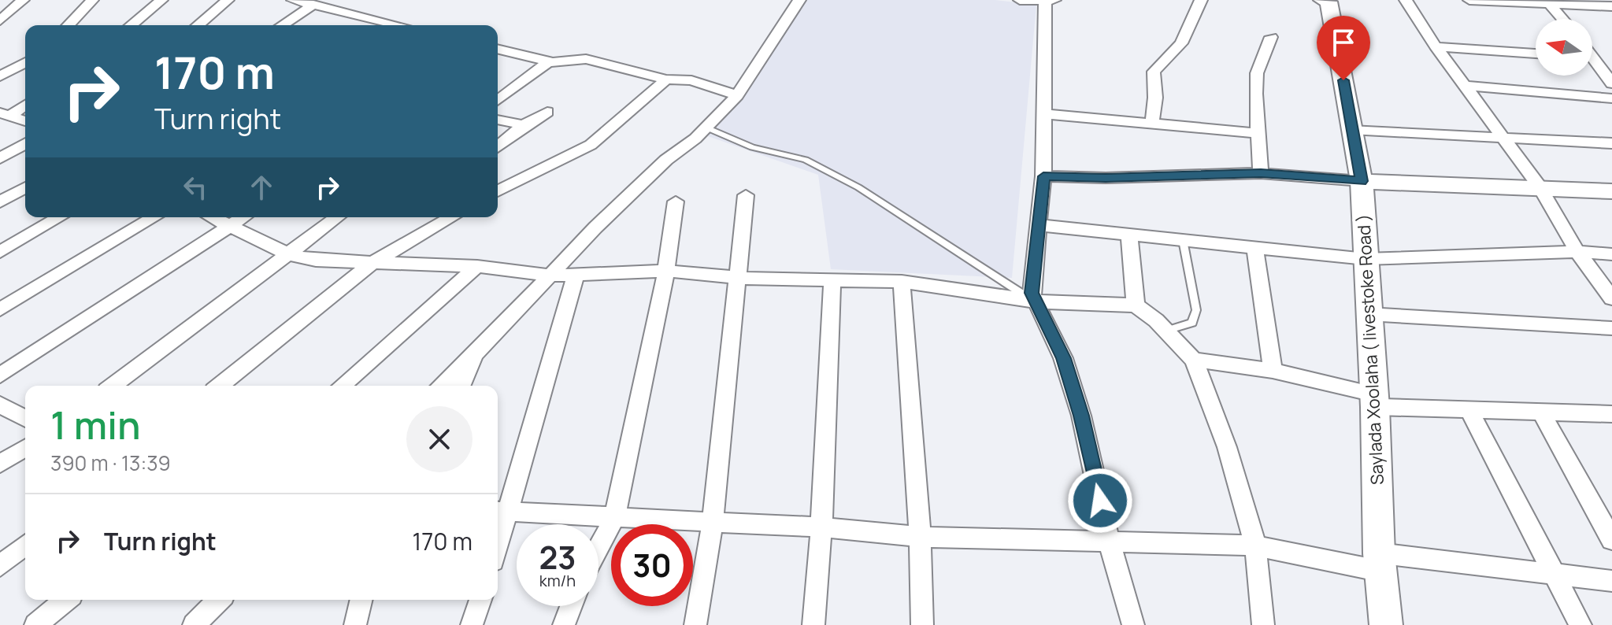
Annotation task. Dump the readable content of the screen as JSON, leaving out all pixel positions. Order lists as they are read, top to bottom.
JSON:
{
  "streets": {
    "street": ["Saylada Xoolaha ( livestoke Road )"]
  },
  "north": "left",
  "page": {
    "turn": ["170 m", "Turn right"],
    "heading": ["1 min", "390 m · 13:39"],
    "list": [
      {
        "name": "Turn right",
        "value": "170 m"
      }
    ],
    "speed": "23 km/h",
    "limit": "30"
  }
}
